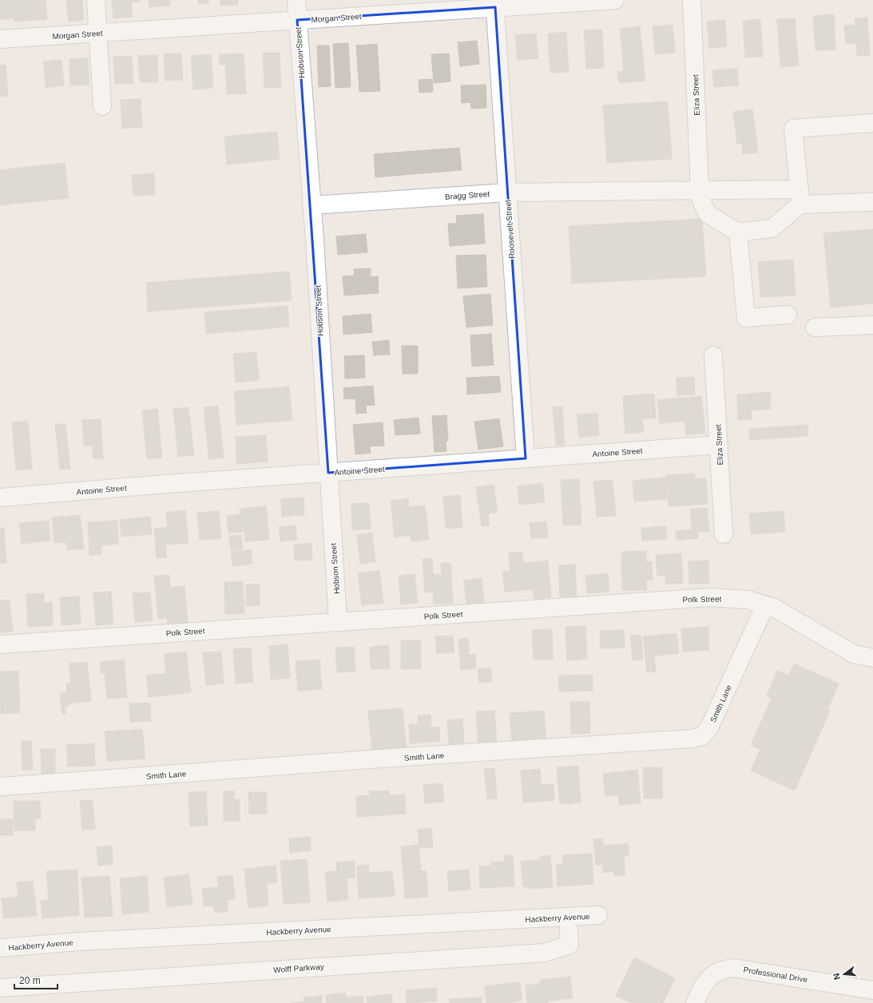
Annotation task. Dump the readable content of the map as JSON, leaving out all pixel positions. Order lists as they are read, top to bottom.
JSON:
{
  "streets": {
    "street": [
      "Morgan Street",
      "Hobson Street",
      "Eliza Street",
      "Bragg Street",
      "Roosevelt Street",
      "Antoine Street",
      "Polk Street",
      "Smith Lane",
      "Hackberry Avenue",
      "Wolff Parkway",
      "Professional Drive"
    ]
  },
  "crossings": [
    ["Morgan Street", "Hobson Street"],
    ["Morgan Street", "Roosevelt Street"],
    ["Hobson Street", "Bragg Street"],
    ["Hobson Street", "Antoine Street"],
    ["Hobson Street", "Polk Street"],
    ["Eliza Street", "Bragg Street"],
    ["Eliza Street", "Antoine Street"],
    ["Bragg Street", "Roosevelt Street"],
    ["Roosevelt Street", "Antoine Street"],
    ["Polk Street", "Smith Lane"],
    ["Hackberry Avenue", "Wolff Parkway"]
  ],
  "scale_bar": "20 m",
  "north": "left"
}
